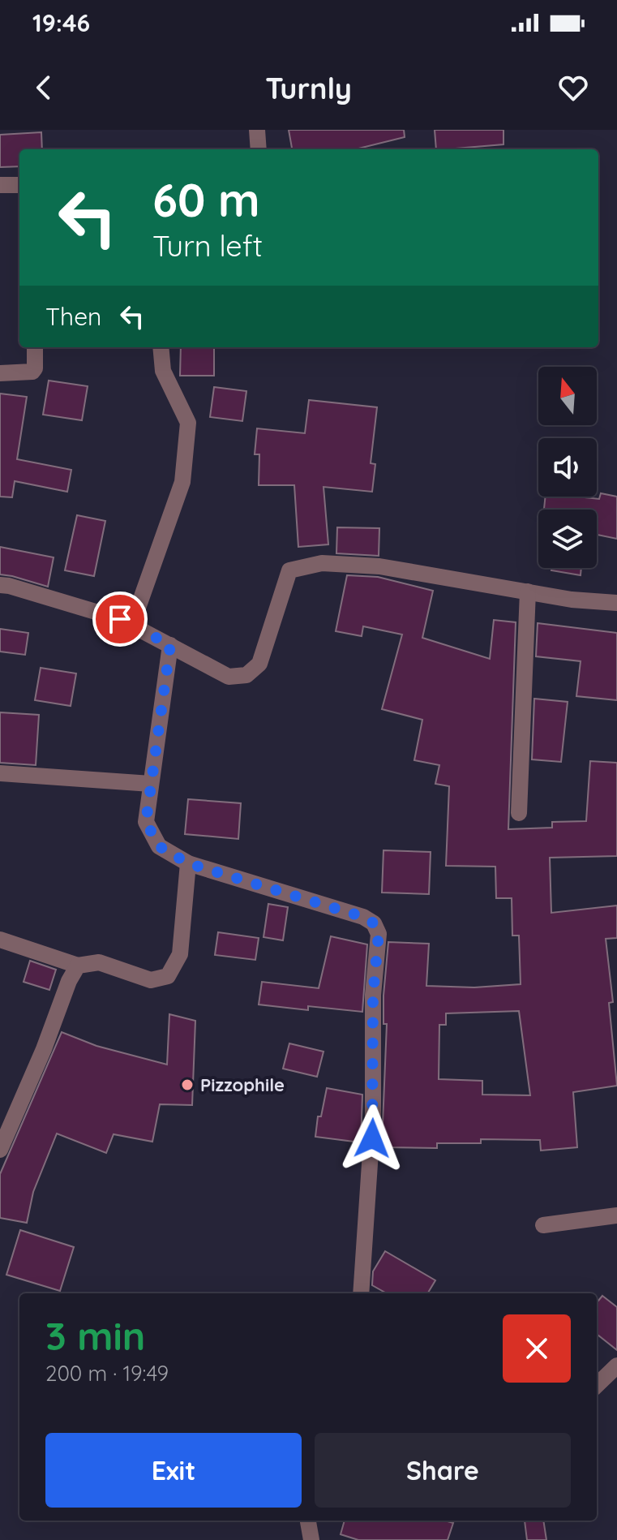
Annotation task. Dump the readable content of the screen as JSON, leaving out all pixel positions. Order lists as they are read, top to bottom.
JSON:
{
  "places": ["Pizzophile"],
  "north": "top",
  "page": {
    "status": "19:46",
    "header": "Turnly",
    "turn": ["60 m", "Turn left"],
    "then": "Then",
    "heading": ["3 min", "200 m · 19:49"],
    "buttons": ["Exit", "Share"]
  }
}
